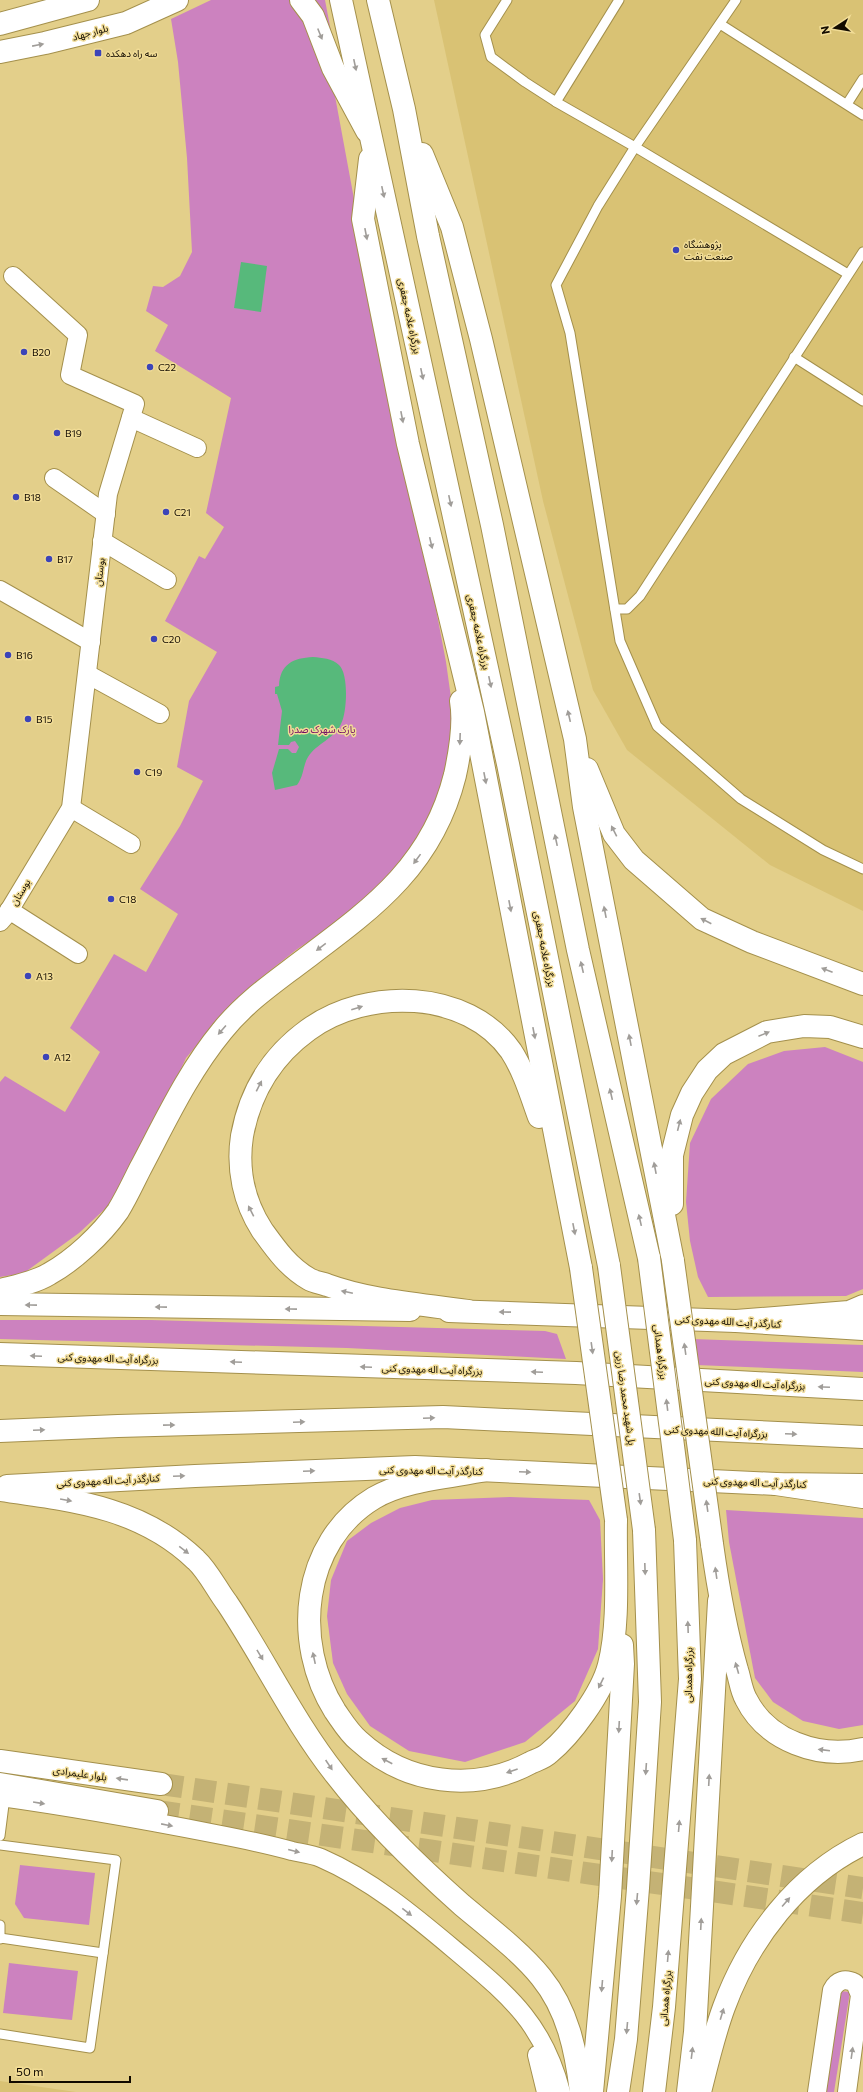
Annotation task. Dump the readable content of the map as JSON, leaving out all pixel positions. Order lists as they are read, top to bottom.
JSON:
{
  "streets": {
    "main road": [
      "بلوار جهاد",
      "بزرگراه علامه جعفری",
      "کنارگذر آیت الله مهدوی کنی",
      "بزرگراه همدانی",
      "بزرگراه آیت اله مهدوی کنی",
      "پل شهید محمد رضا زرین",
      "بزرگراه آیت الله مهدوی کنی",
      "کنارگذر آیت اله مهدوی کنی",
      "بلوار علیمرادی"
    ],
    "street": ["بوستان"]
  },
  "crossings": [
    ["بزرگراه علامه جعفری", "پل شهید محمد رضا زرین"]
  ],
  "one_way": ["کنارگذر آیت الله مهدوی کنی"],
  "parks": ["پارک شهرک صدرا"],
  "places": {
    "transit": ["سه راه دهکده"],
    "other": [
      "پژوهشگاه صنعت نفت",
      "B20",
      "C22",
      "B19",
      "B18",
      "C21",
      "B17",
      "C20",
      "B16",
      "B15",
      "C19",
      "C18",
      "A13",
      "A12"
    ]
  },
  "scale_bar": "50 m",
  "north": "left"
}
